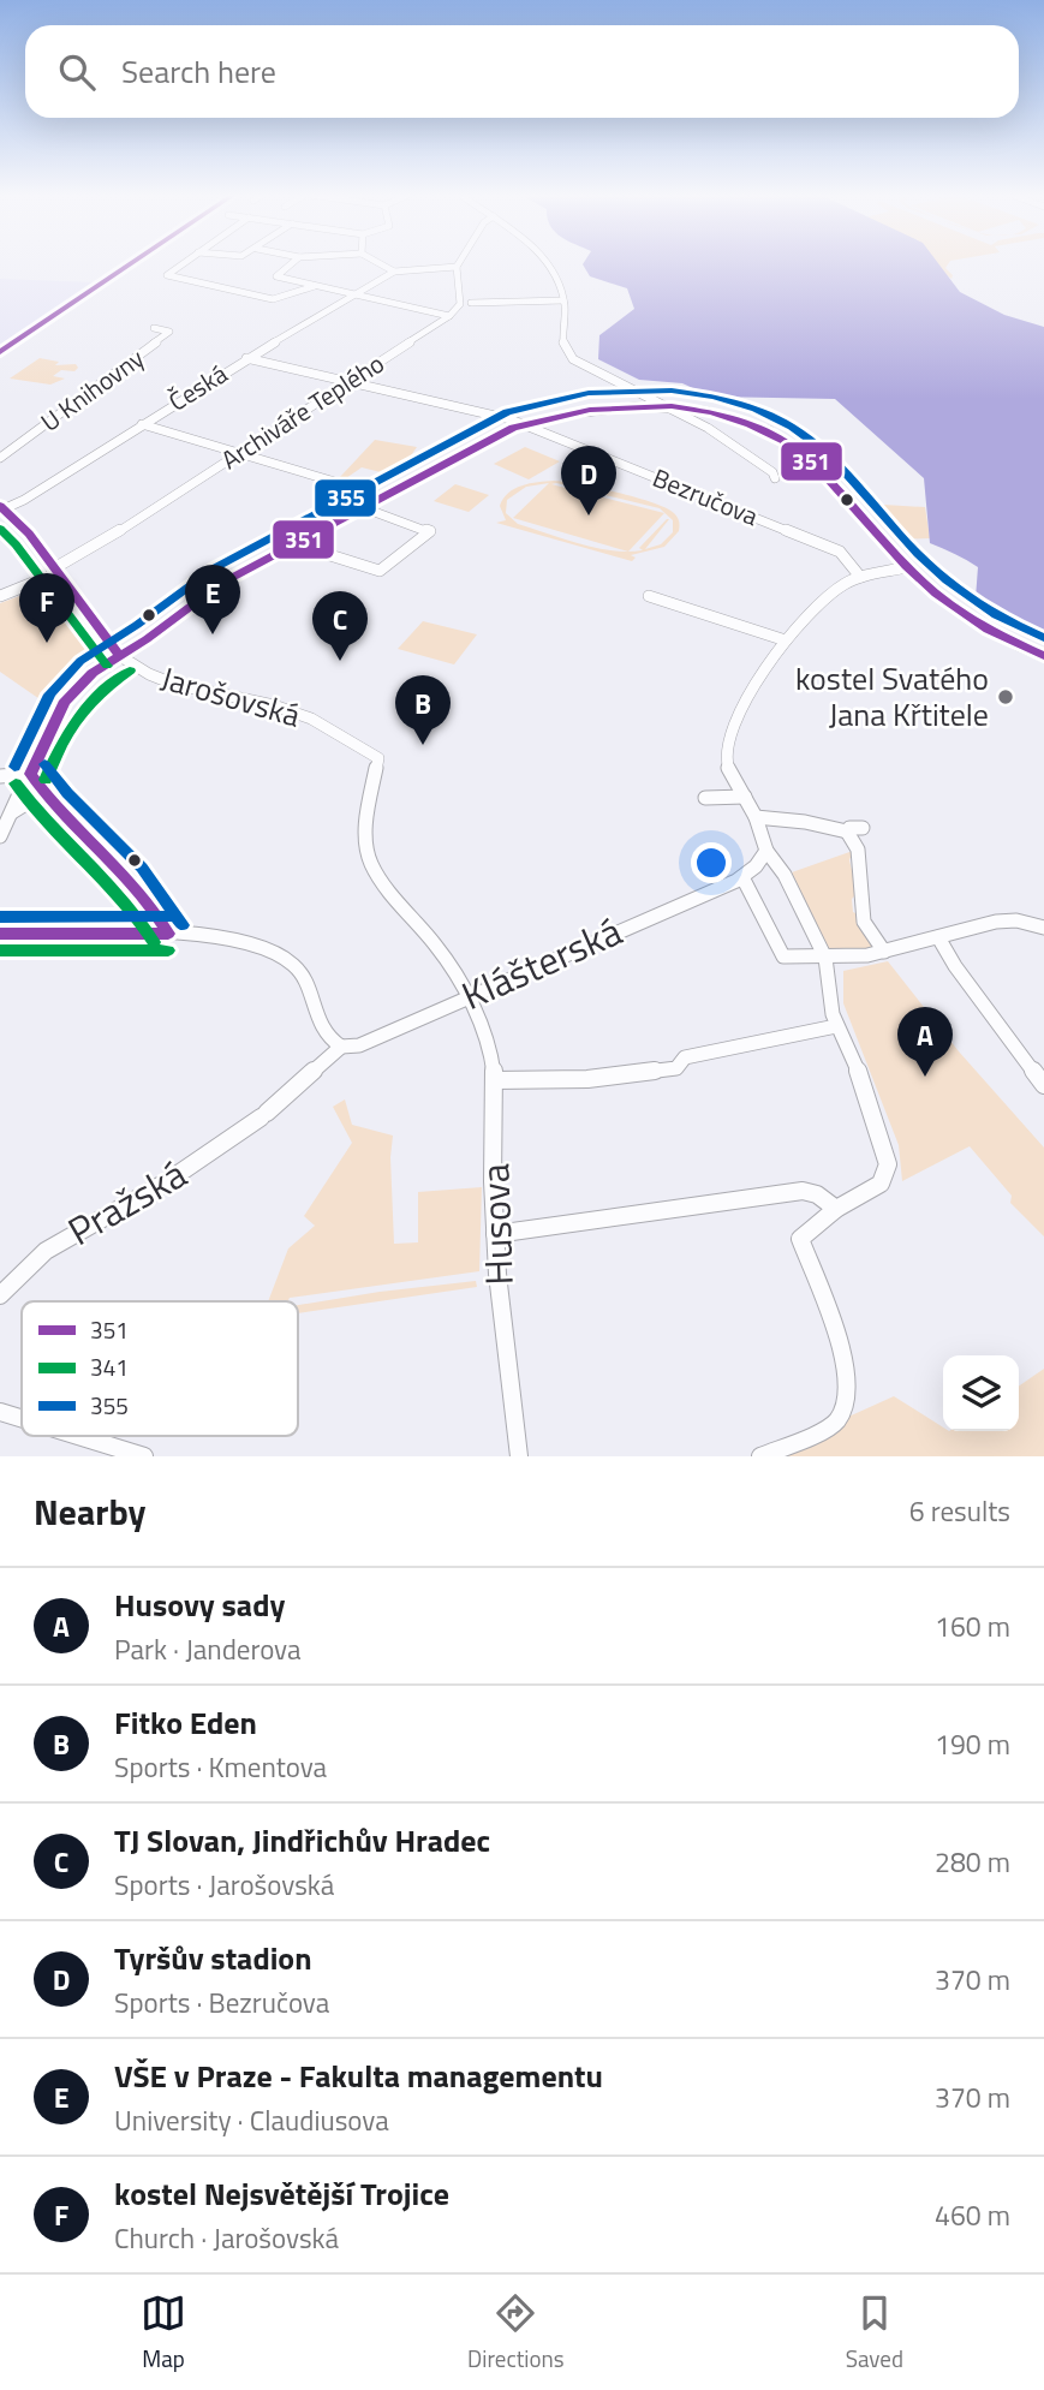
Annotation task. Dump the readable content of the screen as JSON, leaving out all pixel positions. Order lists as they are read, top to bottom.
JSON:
{
  "streets": {
    "street": [
      "Česká",
      "U Knihovny",
      "Archiváře Teplého",
      "Bezručova",
      "Jarošovská",
      "Klášterská",
      "Pražská",
      "Husova"
    ]
  },
  "crossings": [
    ["Česká", "Bezručova"],
    ["Česká", "Jarošovská"],
    ["Archiváře Teplého", "Bezručova"],
    ["Archiváře Teplého", "Jarošovská"],
    ["Jarošovská", "Husova"],
    ["Klášterská", "Pražská"],
    ["Klášterská", "Husova"]
  ],
  "places": ["kostel Svatého Jana Křtitele"],
  "lines": ["transit line 351", "transit line 355", "transit line 341"],
  "legend": ["351", "341", "355"],
  "page": {
    "search": "Search here",
    "pins": [
      "D",
      "E",
      "F",
      "C",
      "B",
      "A"
    ],
    "heading": ["Nearby", "6 results"],
    "list": [
      {
        "mark": "A",
        "name": "Husovy sady",
        "note": "Park · Janderova",
        "value": "160 m"
      },
      {
        "mark": "B",
        "name": "Fitko Eden",
        "note": "Sports · Kmentova",
        "value": "190 m"
      },
      {
        "mark": "C",
        "name": "TJ Slovan, Jindřichův Hradec",
        "note": "Sports · Jarošovská",
        "value": "280 m"
      },
      {
        "mark": "D",
        "name": "Tyršův stadion",
        "note": "Sports · Bezručova",
        "value": "370 m"
      },
      {
        "mark": "E",
        "name": "VŠE v Praze - Fakulta managementu",
        "note": "University · Claudiusova",
        "value": "370 m"
      },
      {
        "mark": "F",
        "name": "kostel Nejsvětější Trojice",
        "note": "Church · Jarošovská",
        "value": "460 m"
      }
    ],
    "nav": ["Map", "Directions", "Saved"]
  }
}
